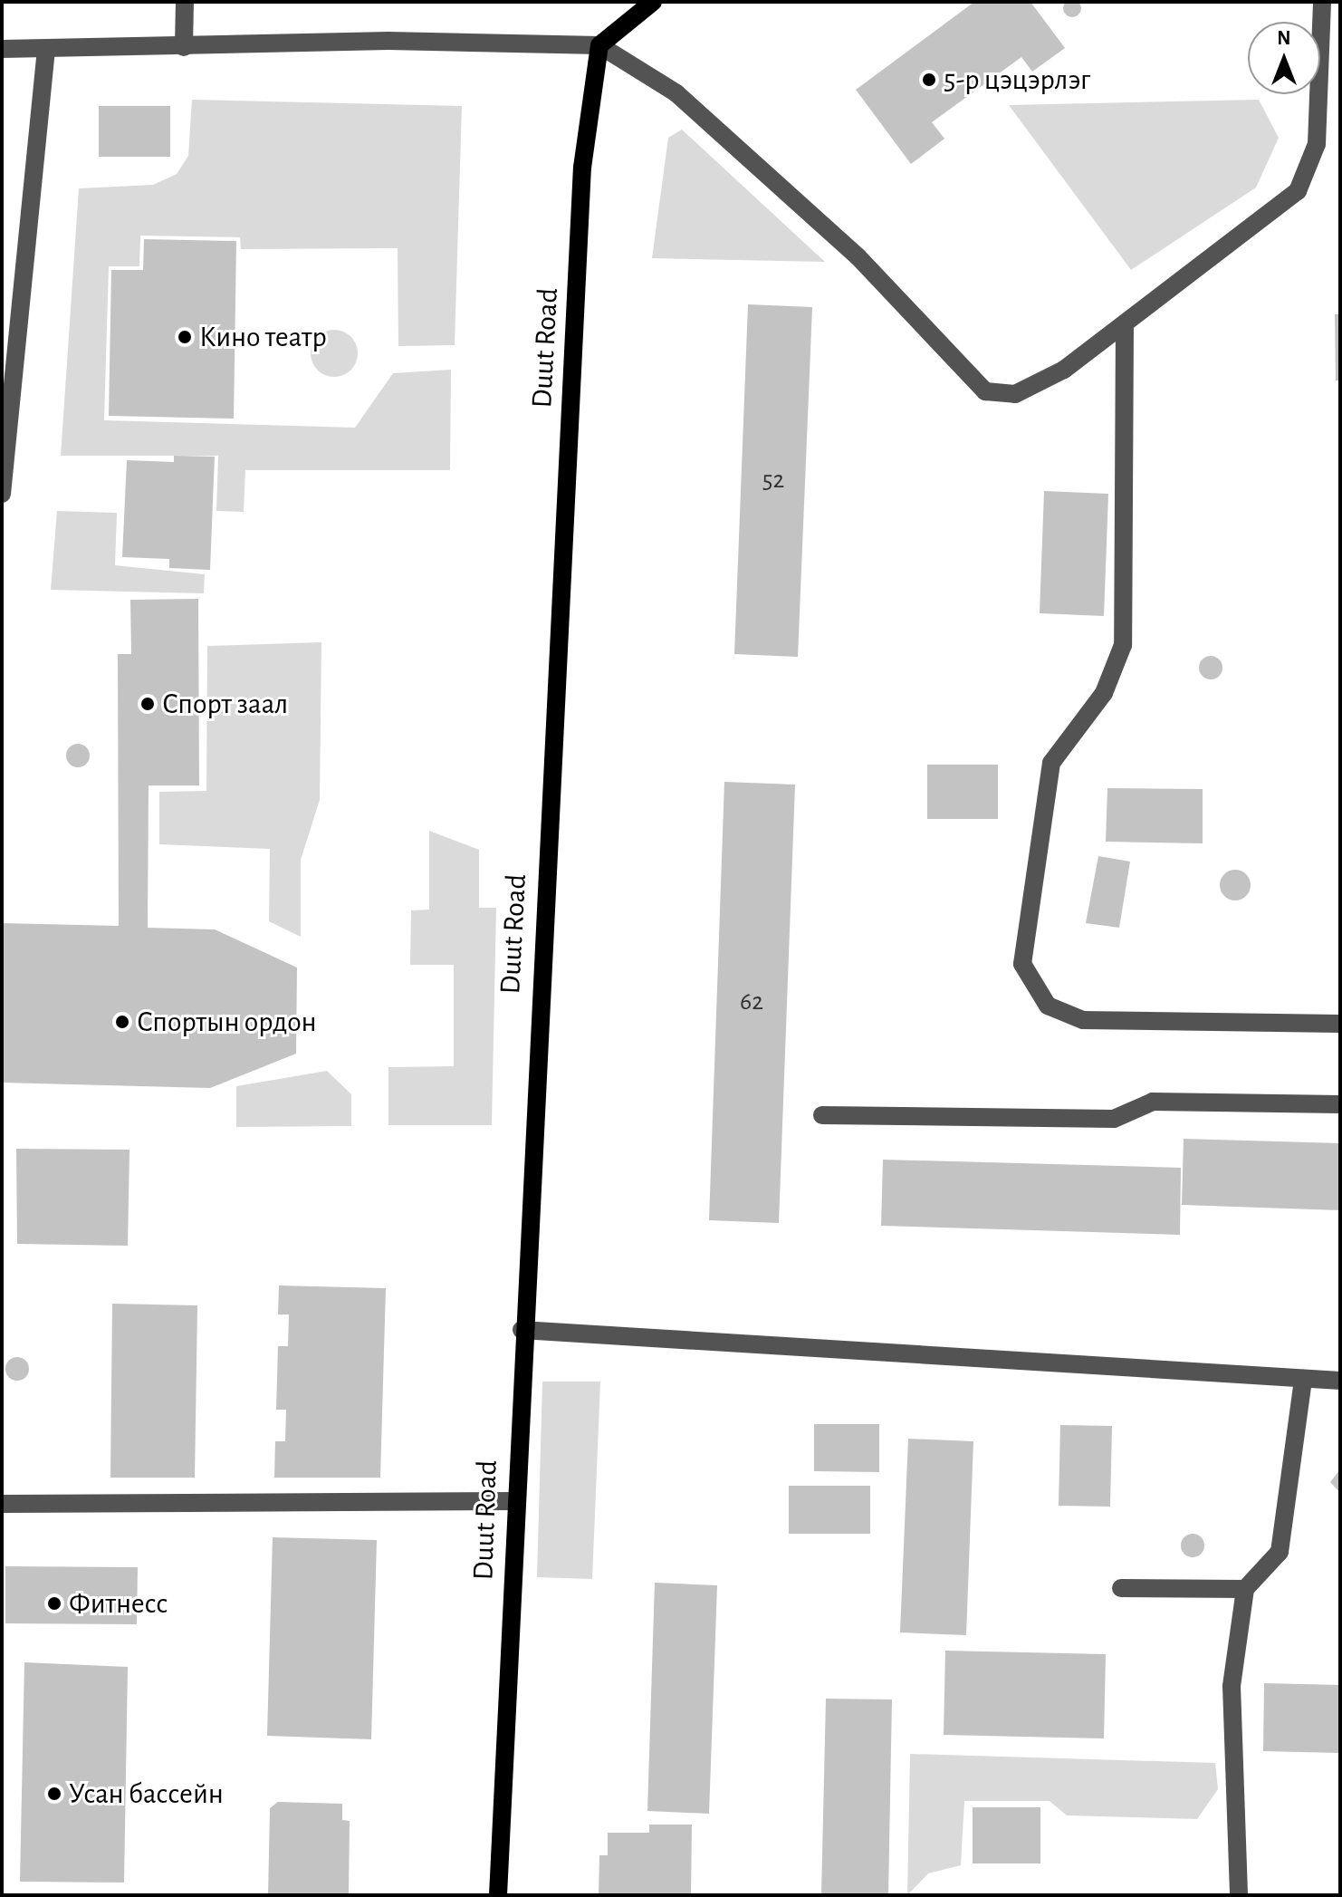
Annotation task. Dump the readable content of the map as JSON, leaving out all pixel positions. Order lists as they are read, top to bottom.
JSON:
{
  "streets": {
    "main road": ["Duut Road"]
  },
  "places": [
    "5-р цэцэрлэг",
    "Кино театр",
    "Спорт заал",
    "Спортын ордон",
    "Фитнесс",
    "Усан бассейн"
  ],
  "house_numbers": ["52", "62"],
  "north": "top"
}
